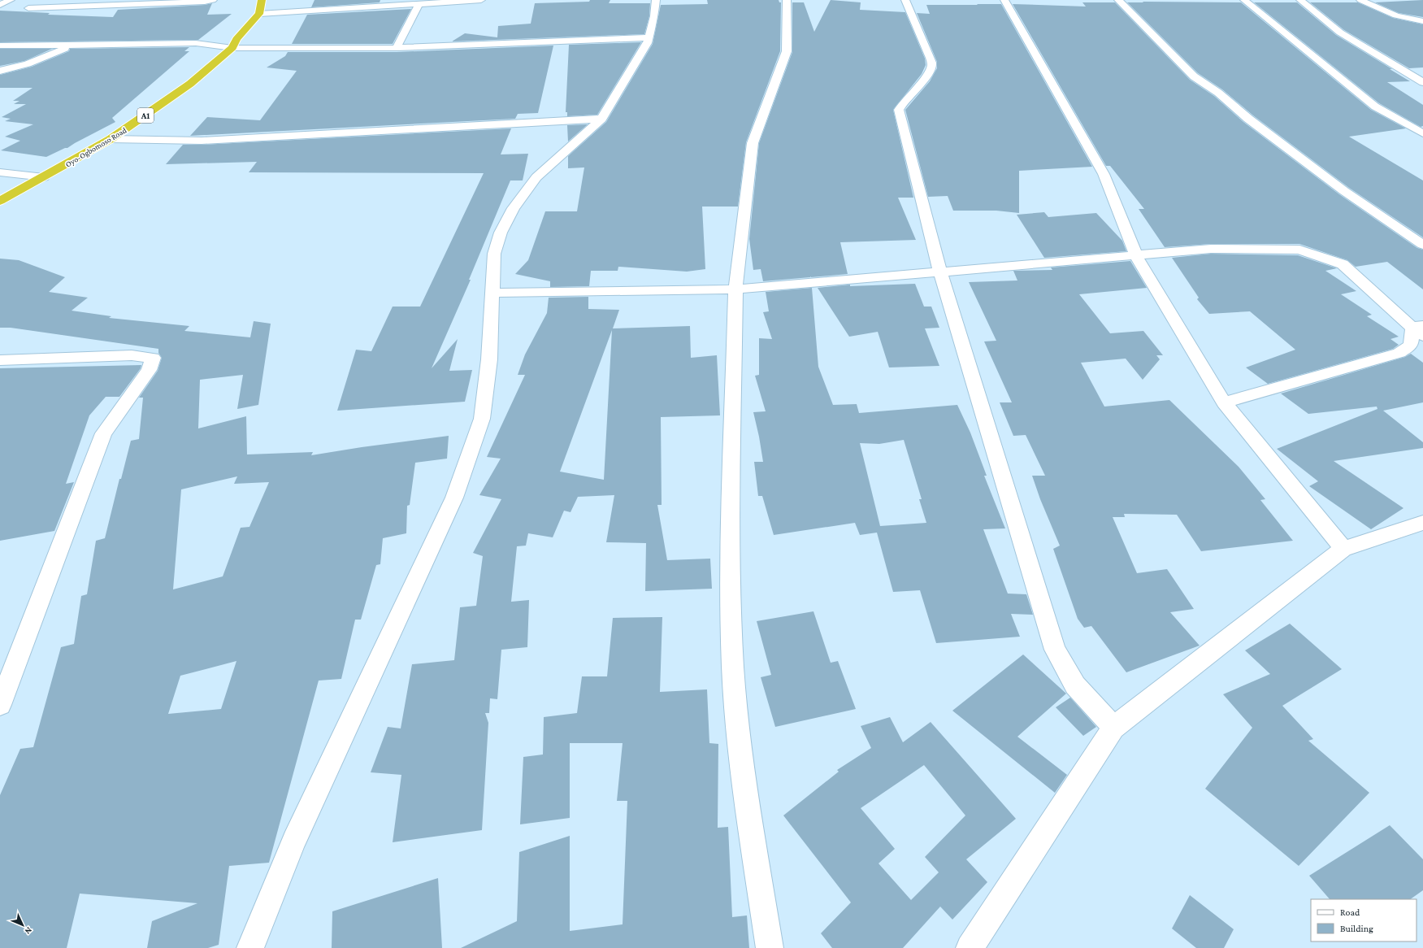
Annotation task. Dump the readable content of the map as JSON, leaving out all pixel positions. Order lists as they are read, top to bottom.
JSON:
{
  "streets": {
    "highway": ["A1", "Oyo-Ogbomoso Road"]
  },
  "legend": ["Road", "Building"],
  "north": "bottom right"
}
